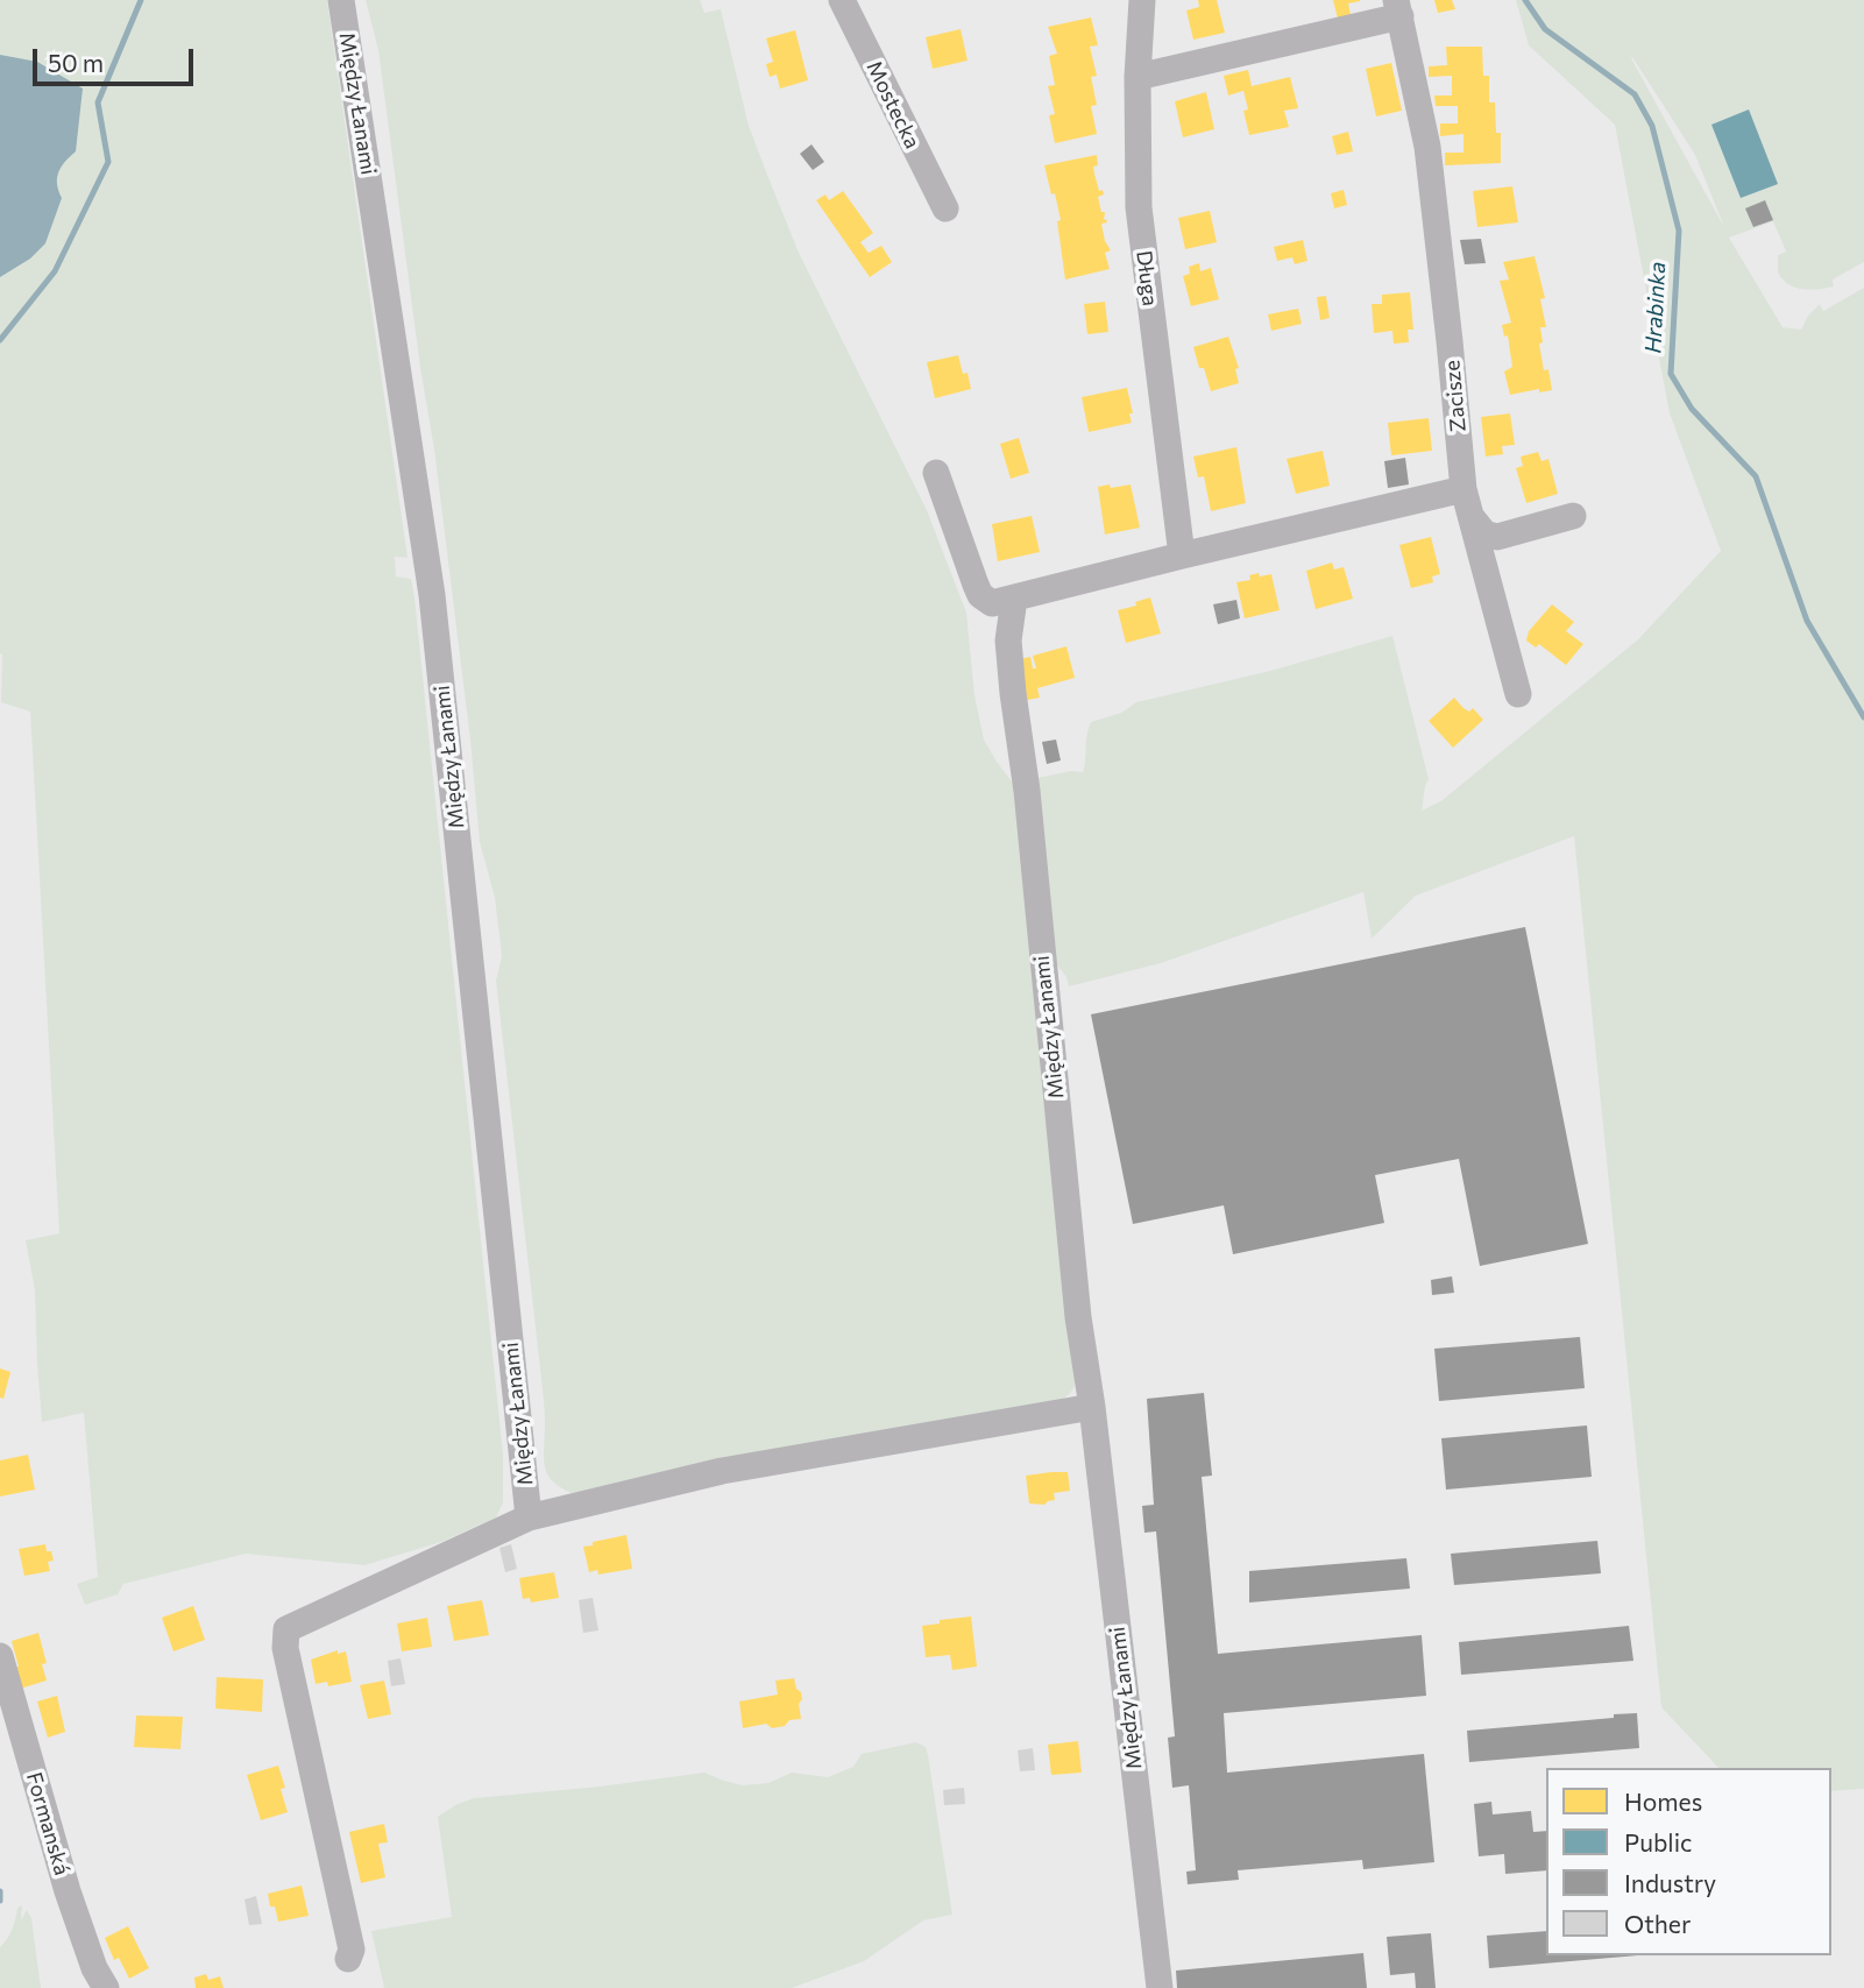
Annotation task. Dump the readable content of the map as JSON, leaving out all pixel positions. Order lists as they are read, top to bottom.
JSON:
{
  "streets": {
    "street": [
      "Między Łanami",
      "Mostecka",
      "Długa",
      "Zacisze",
      "Formanská"
    ]
  },
  "crossings": [
    ["Długa", "Zacisze"]
  ],
  "water": ["Hrabinka"],
  "legend": [
    "Homes",
    "Public",
    "Industry",
    "Other"
  ],
  "scale_bar": "50 m"
}
